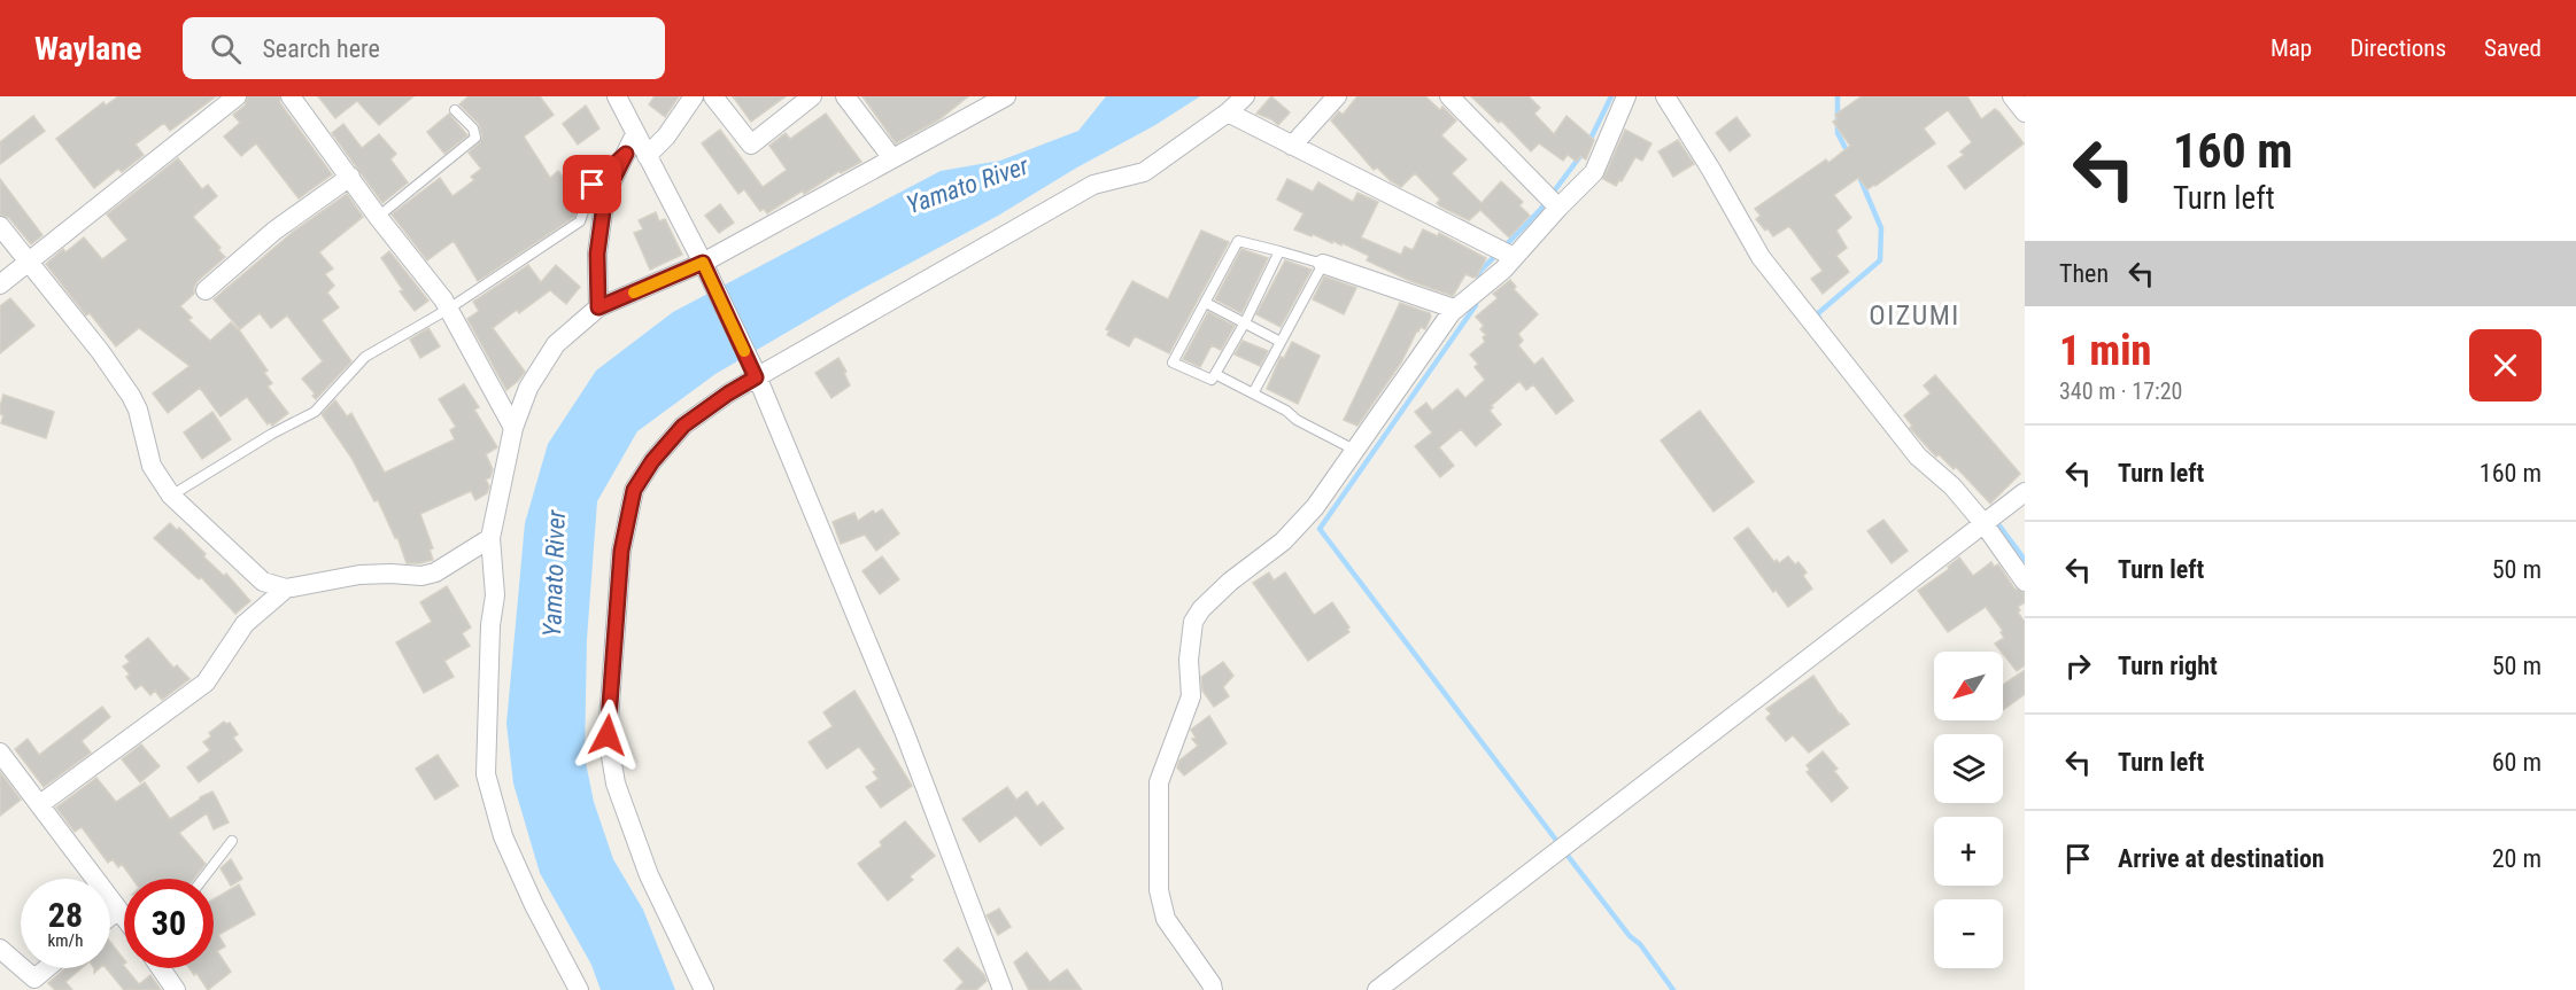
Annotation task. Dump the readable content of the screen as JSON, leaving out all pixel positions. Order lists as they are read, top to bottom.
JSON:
{
  "districts": ["OIZUMI"],
  "water": ["Yamato River"],
  "north": "bottom left",
  "page": {
    "header": "Waylane",
    "search": "Search here",
    "nav": ["Map", "Directions", "Saved"],
    "turn": ["160 m", "Turn left"],
    "then": "Then",
    "heading": ["1 min", "340 m · 17:20"],
    "list": [
      {
        "name": "Turn left",
        "value": "160 m"
      },
      {
        "name": "Turn left",
        "value": "50 m"
      },
      {
        "name": "Turn right",
        "value": "50 m"
      },
      {
        "name": "Turn left",
        "value": "60 m"
      },
      {
        "name": "Arrive at destination",
        "value": "20 m"
      }
    ],
    "map_buttons": ["+", "−"],
    "speed": "28 km/h",
    "limit": "30"
  }
}
